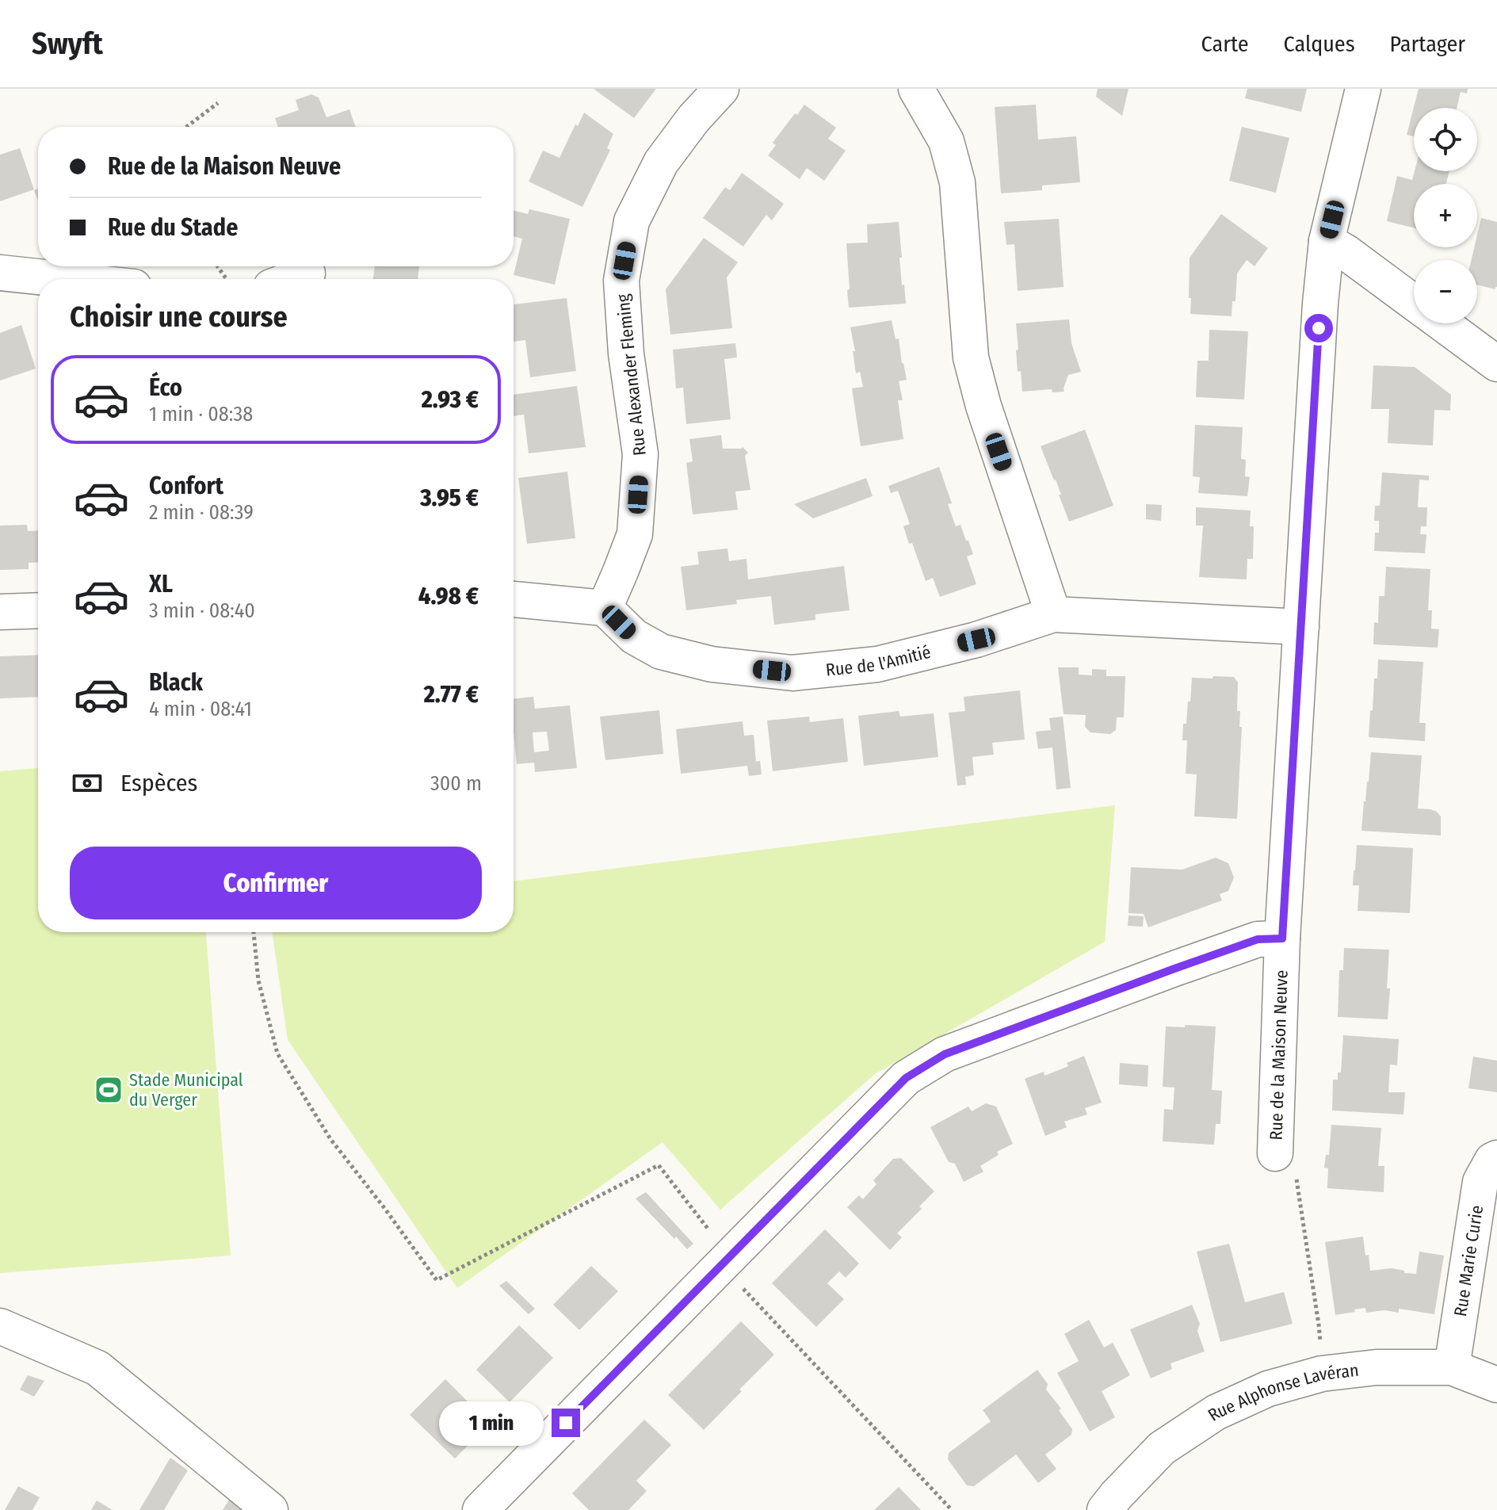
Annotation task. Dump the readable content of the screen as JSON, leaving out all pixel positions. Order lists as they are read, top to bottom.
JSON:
{
  "streets": {
    "street": [
      "Rue Alexander Fleming",
      "Rue de l'Amitié",
      "Rue de la Maison Neuve",
      "Rue Marie Curie",
      "Rue Alphonse Lavéran"
    ]
  },
  "crossings": [
    ["Rue Alexander Fleming", "Rue de l'Amitié"],
    ["Rue de l'Amitié", "Rue de la Maison Neuve"],
    ["Rue Marie Curie", "Rue Alphonse Lavéran"]
  ],
  "places": {
    "sports": ["Stade Municipal du Verger"]
  },
  "page": {
    "header": "Swyft",
    "nav": ["Carte", "Calques", "Partager"],
    "map_buttons": ["+", "−"],
    "banner": ["Rue de la Maison Neuve", "Rue du Stade"],
    "heading": "Choisir une course",
    "list": [
      {
        "name": "Éco",
        "note": "1 min · 08:38",
        "value": "2.93 €"
      },
      {
        "name": "Confort",
        "note": "2 min · 08:39",
        "value": "3.95 €"
      },
      {
        "name": "XL",
        "note": "3 min · 08:40",
        "value": "4.98 €"
      },
      {
        "name": "Black",
        "note": "4 min · 08:41",
        "value": "2.77 €"
      }
    ],
    "pay": ["Espèces", "300 m"],
    "buttons": "Confirmer",
    "bubble": "1 min"
  }
}
